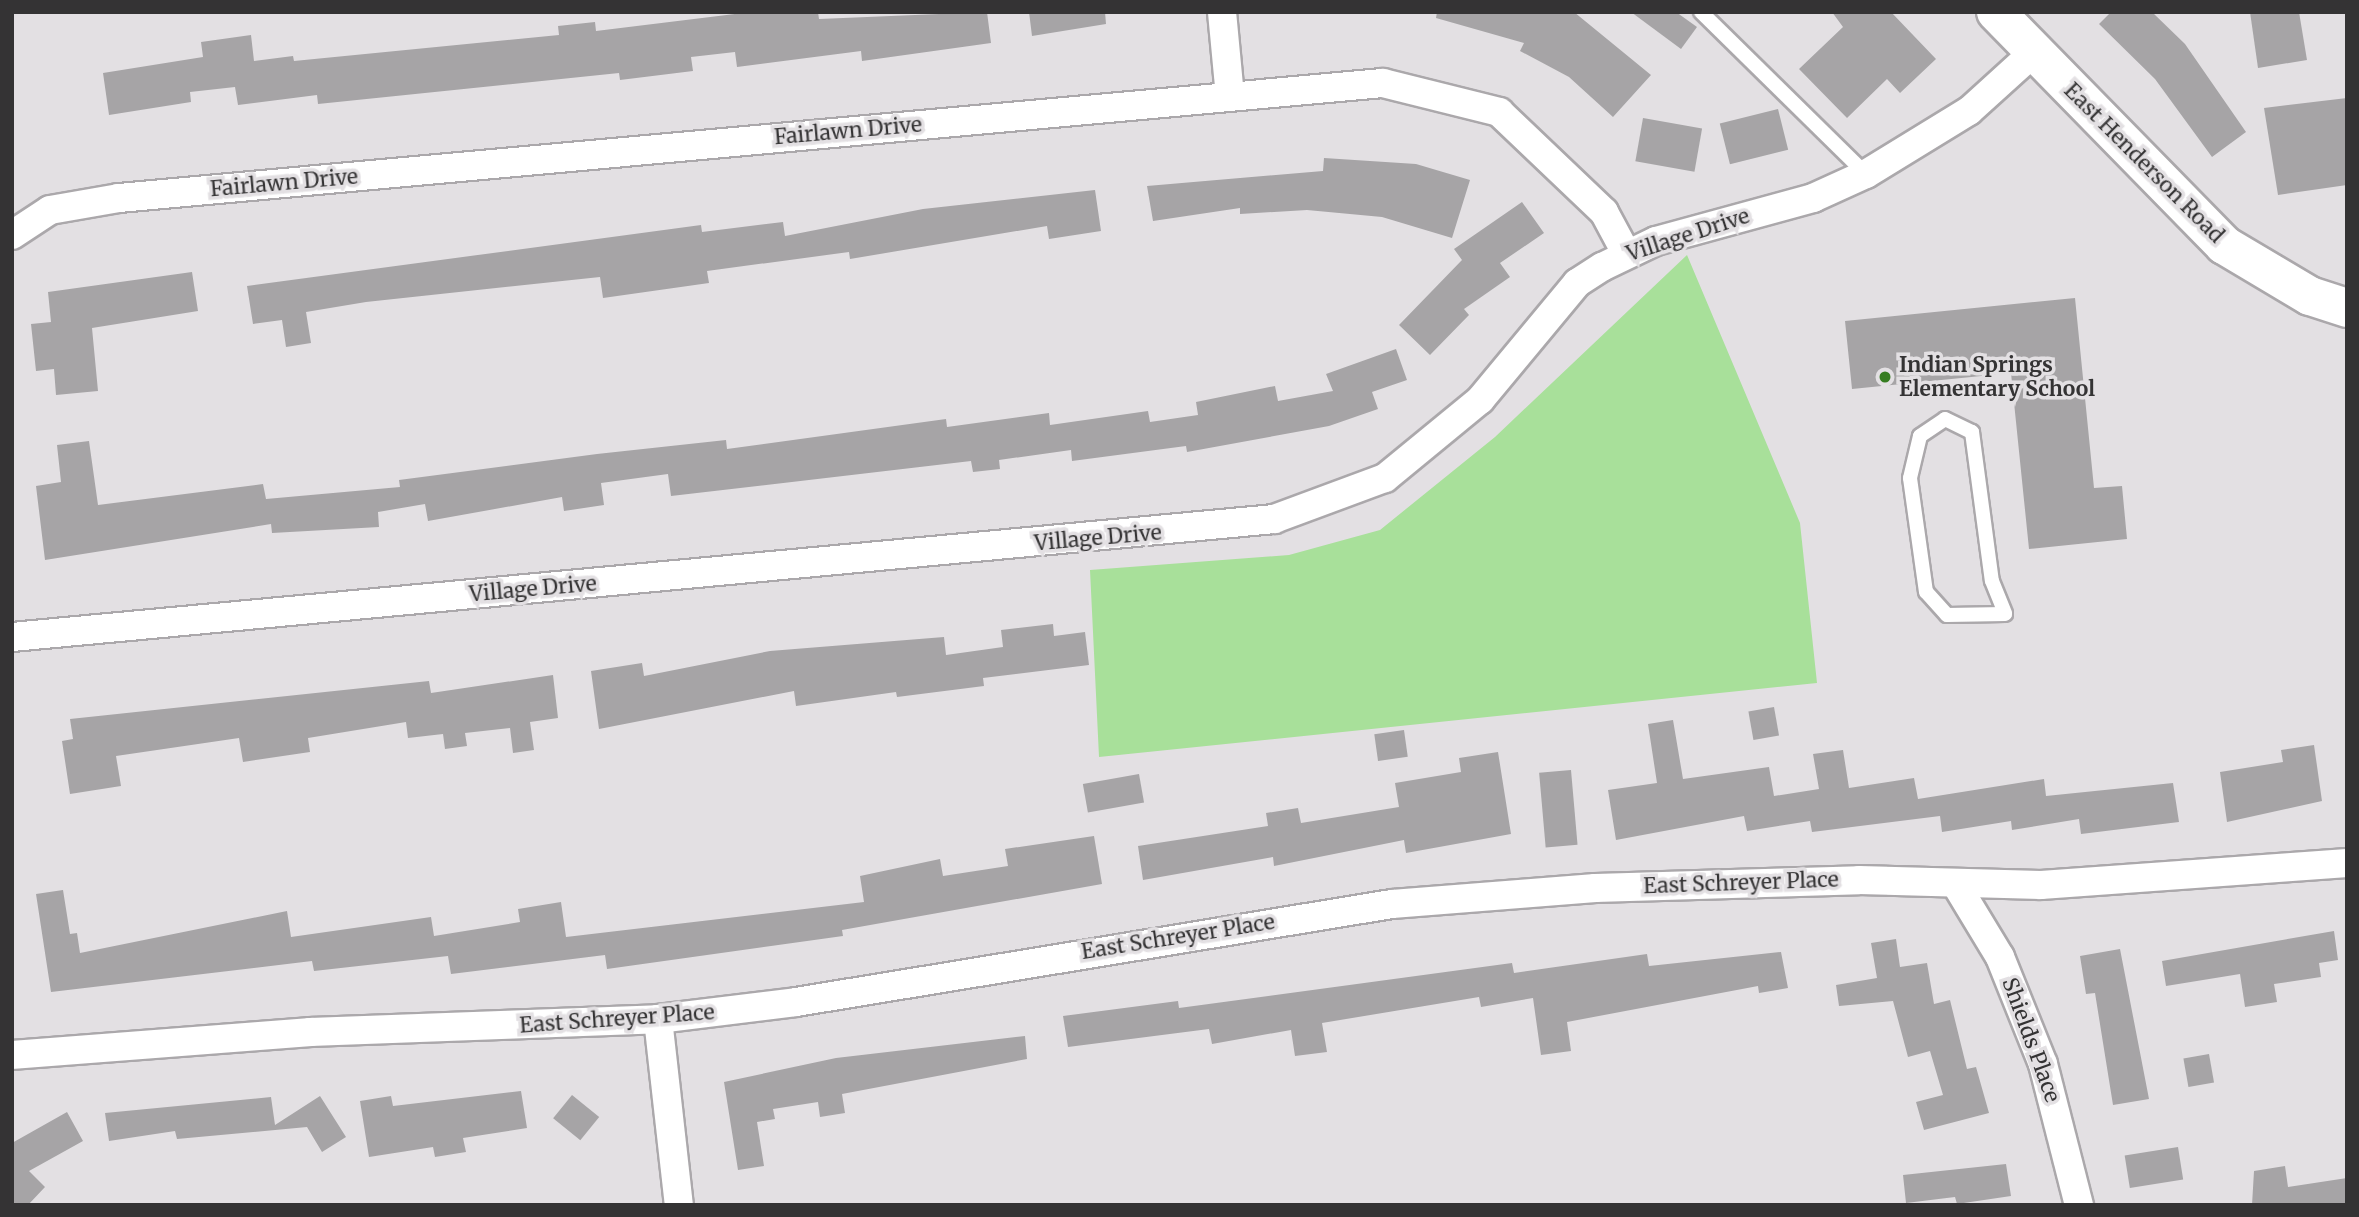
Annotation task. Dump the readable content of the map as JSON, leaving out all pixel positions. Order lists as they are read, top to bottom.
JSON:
{
  "streets": {
    "main road": ["East Henderson Road"],
    "street": [
      "Fairlawn Drive",
      "Village Drive",
      "East Schreyer Place",
      "Shields Place"
    ]
  },
  "crossings": [
    ["Fairlawn Drive", "Village Drive"],
    ["East Henderson Road", "Village Drive"],
    ["East Schreyer Place", "Shields Place"]
  ],
  "places": ["Indian Springs Elementary School"]
}
